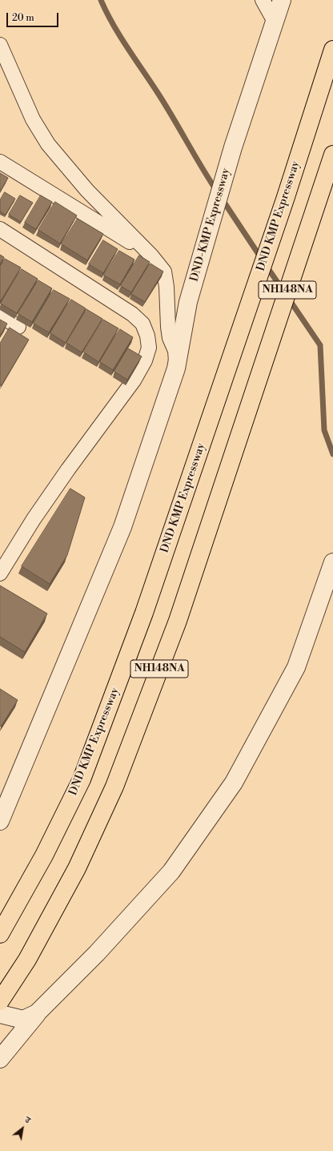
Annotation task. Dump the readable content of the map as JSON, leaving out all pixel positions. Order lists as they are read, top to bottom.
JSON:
{
  "streets": {
    "highway": ["DND KMP Expressway", "NH148NA"],
    "street": ["DND-KMP Expressway"]
  },
  "scale_bar": "20 m",
  "north": "top right"
}
